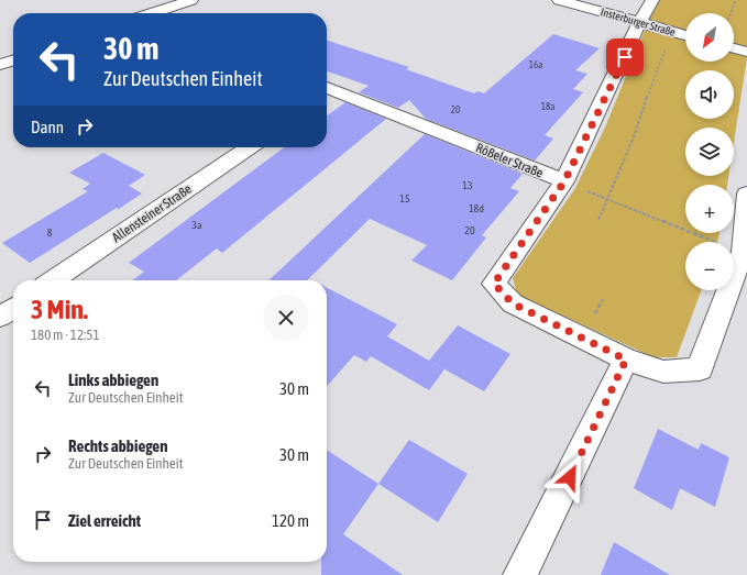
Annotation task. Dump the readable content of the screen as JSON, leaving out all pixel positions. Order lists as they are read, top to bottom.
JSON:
{
  "streets": {
    "street": ["Insterburger Straße", "Rößeler Straße", "Allensteiner Straße"]
  },
  "house_numbers": [
    "16a",
    "18a",
    "20",
    "13",
    "15",
    "18d",
    "3a",
    "20",
    "8"
  ],
  "north": "bottom left",
  "page": {
    "map_buttons": ["+", "−"],
    "turn": ["30 m", "Zur Deutschen Einheit"],
    "then": "Dann",
    "heading": ["3 Min.", "180 m · 12:51"],
    "list": [
      {
        "name": "Links abbiegen",
        "note": "Zur Deutschen Einheit",
        "value": "30 m"
      },
      {
        "name": "Rechts abbiegen",
        "note": "Zur Deutschen Einheit",
        "value": "30 m"
      },
      {
        "name": "Ziel erreicht",
        "value": "120 m"
      }
    ]
  }
}
